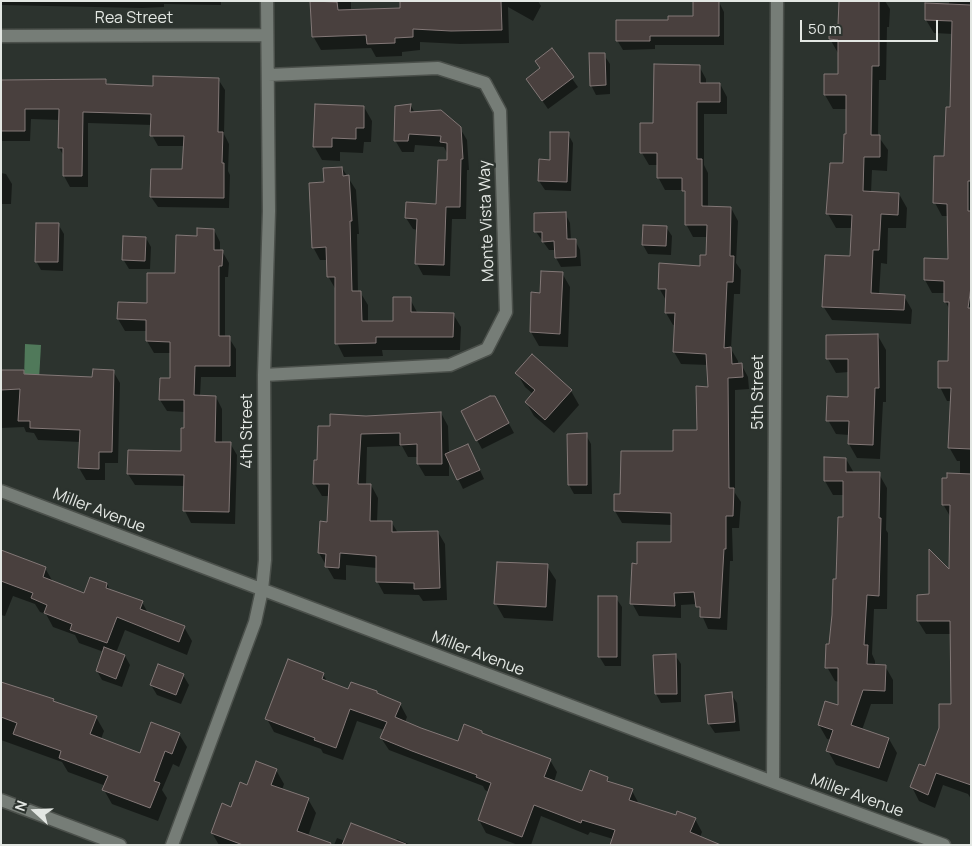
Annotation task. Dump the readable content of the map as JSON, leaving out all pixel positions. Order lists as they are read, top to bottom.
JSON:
{
  "streets": {
    "street": [
      "Rea Street",
      "Monte Vista Way",
      "5th Street",
      "4th Street",
      "Miller Avenue"
    ]
  },
  "crossings": [
    ["Rea Street", "4th Street"],
    ["Monte Vista Way", "4th Street"],
    ["5th Street", "Miller Avenue"],
    ["4th Street", "Miller Avenue"]
  ],
  "scale_bar": "50 m",
  "north": "left"
}
